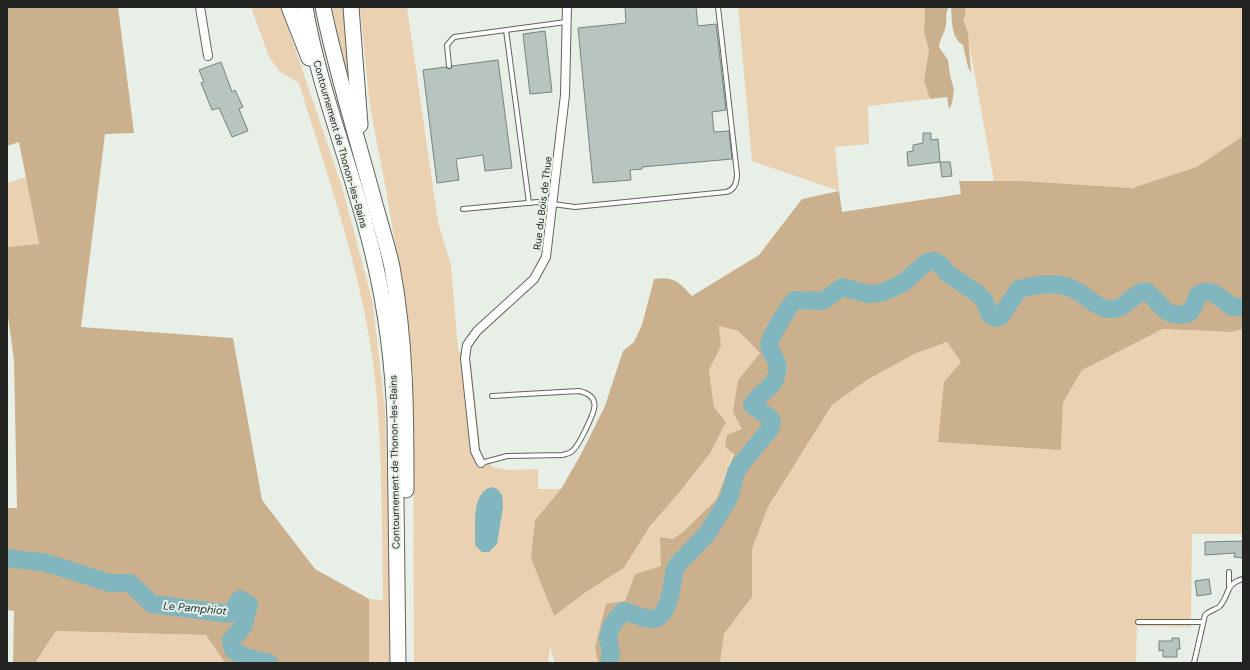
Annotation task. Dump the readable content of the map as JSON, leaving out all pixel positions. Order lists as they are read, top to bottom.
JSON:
{
  "streets": {
    "highway": ["Contournement de Thonon-les-Bains"],
    "street": ["Rue du Bois de Thue"]
  },
  "water": ["Le Pamphiot"]
}
